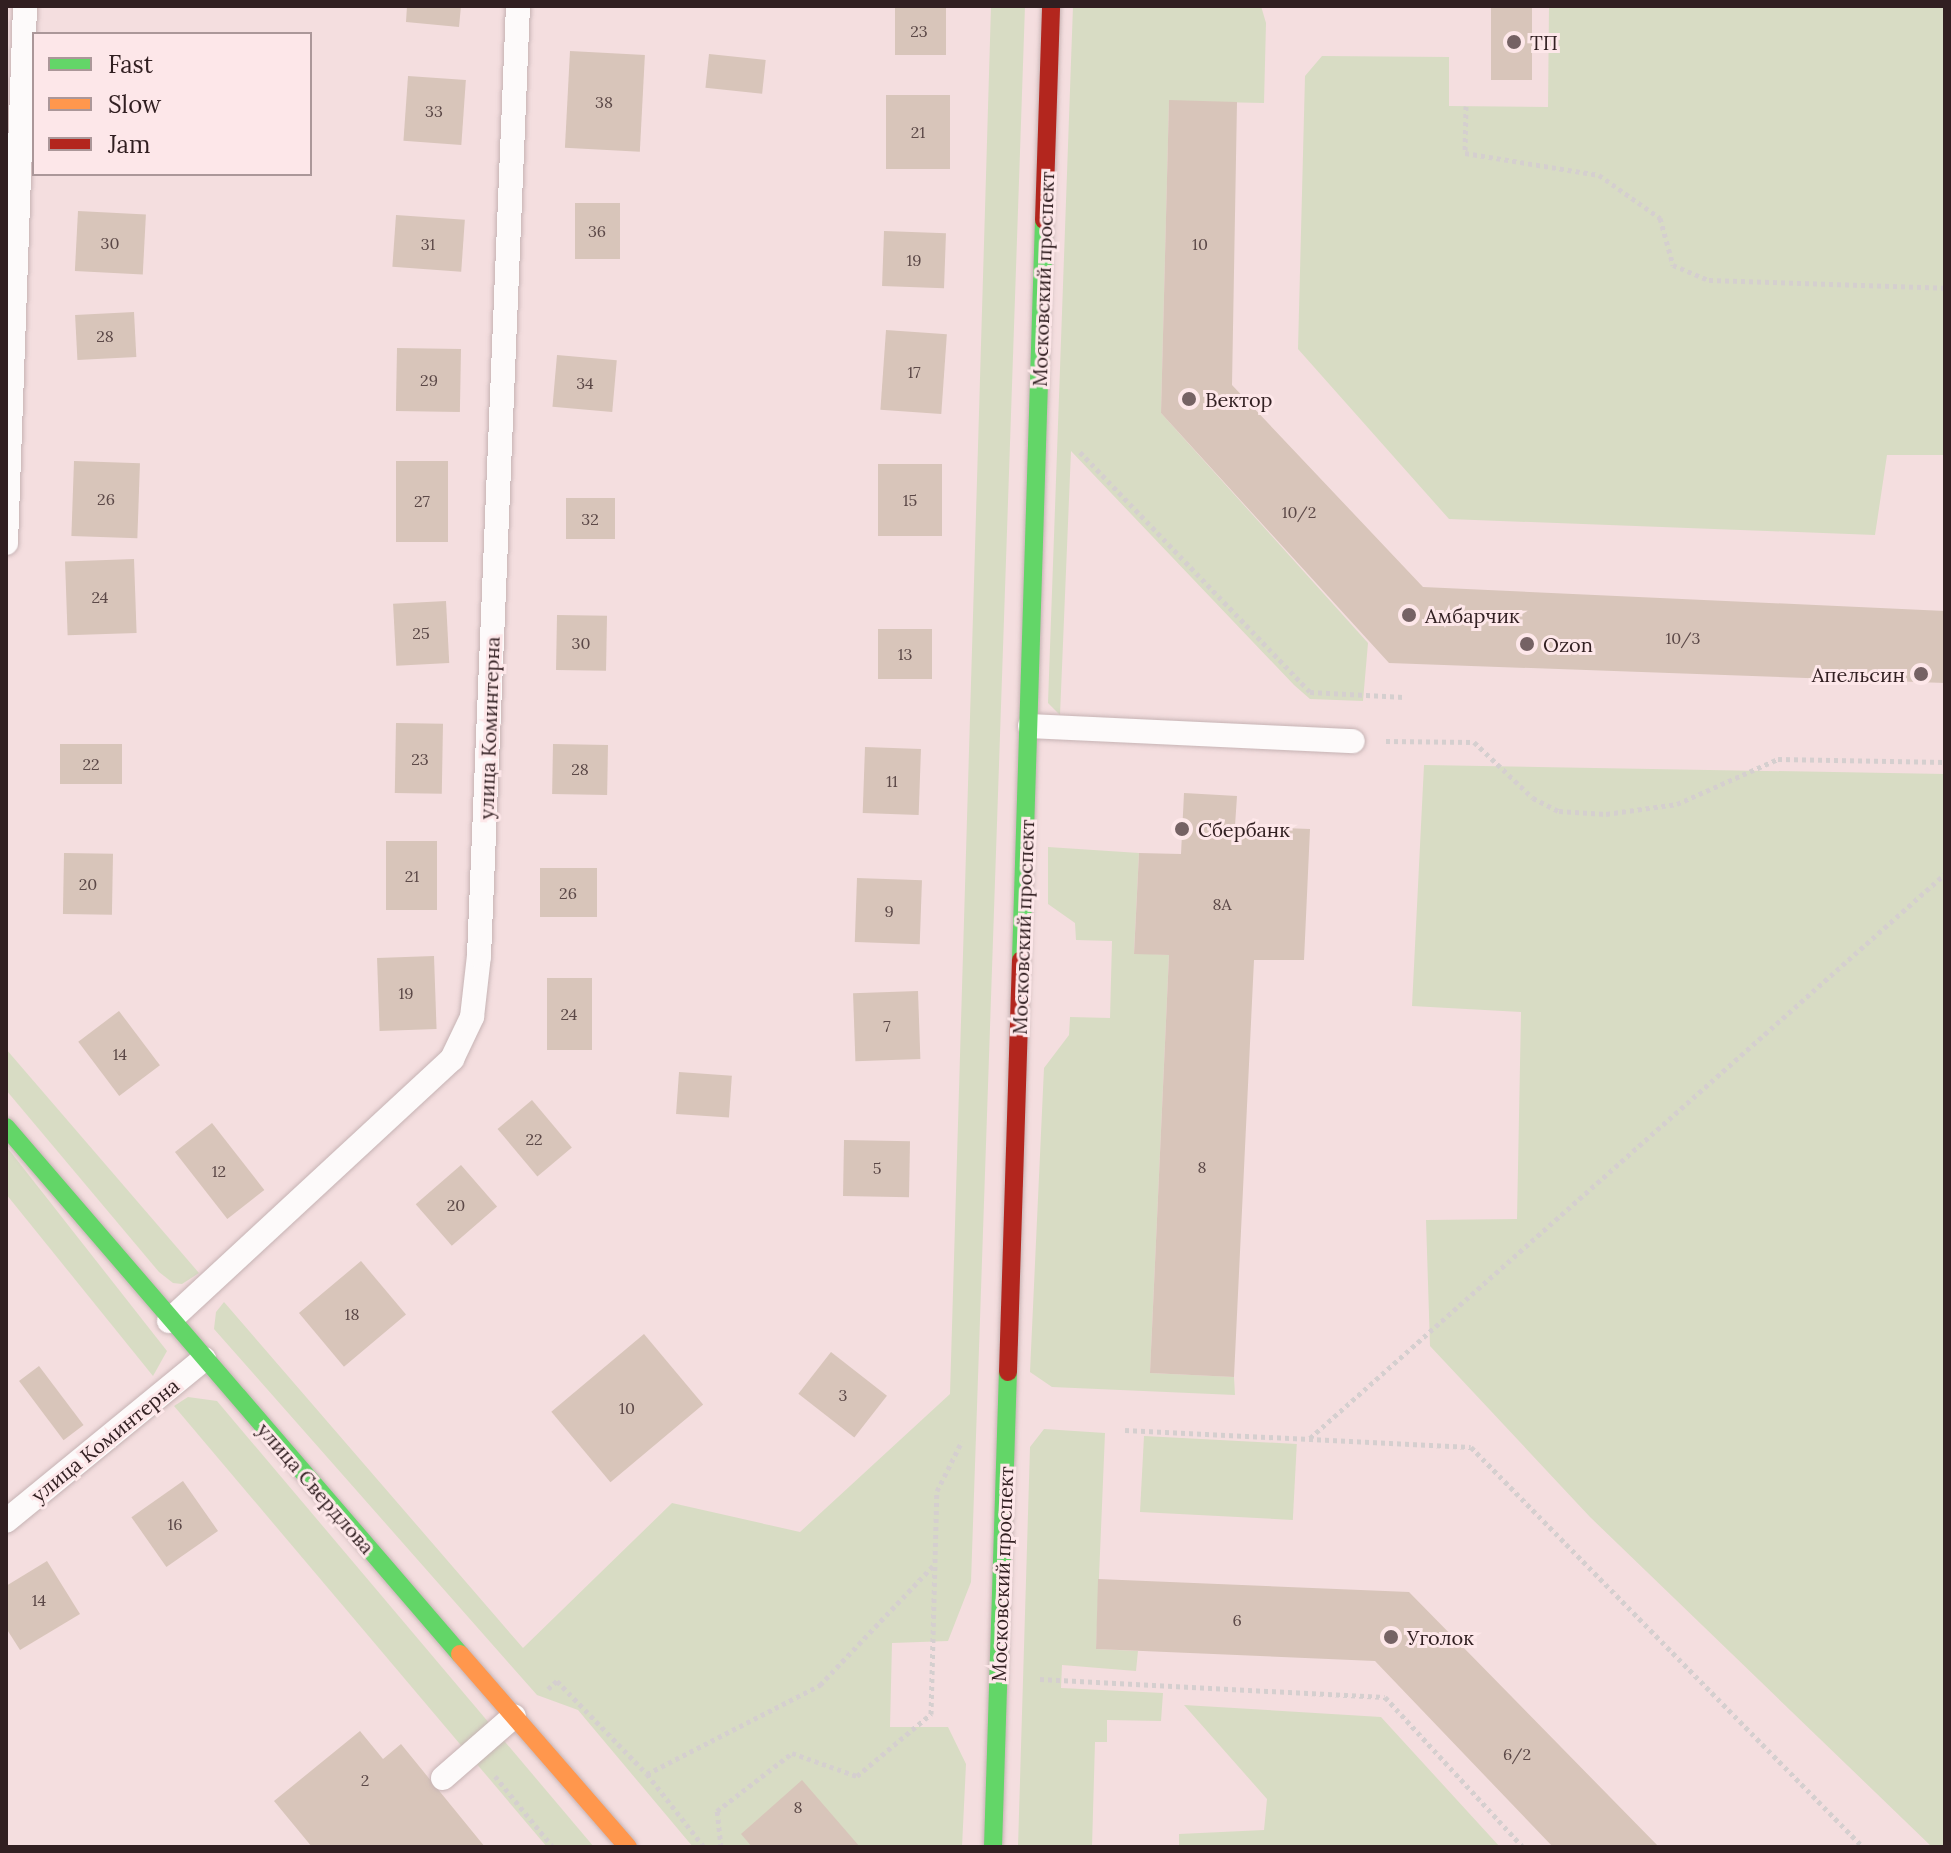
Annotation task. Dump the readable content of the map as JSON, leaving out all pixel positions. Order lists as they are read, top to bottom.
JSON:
{
  "streets": {
    "street": ["Московский проспект", "улица Свердлова"],
    "lane": ["улица Коминтерна"]
  },
  "crossings": [
    ["улица Коминтерна", "улица Свердлова"]
  ],
  "places": [
    "ТП",
    "Вектор",
    "Амбарчик",
    "Ozon",
    "Апельсин",
    "Сбербанк",
    "Уголок"
  ],
  "house_numbers": [
    "23",
    "38",
    "33",
    "21",
    "36",
    "30",
    "31",
    "10",
    "19",
    "28",
    "17",
    "29",
    "34",
    "26",
    "15",
    "27",
    "10/2",
    "32",
    "24",
    "25",
    "10/3",
    "30",
    "13",
    "23",
    "22",
    "28",
    "11",
    "21",
    "20",
    "26",
    "8А",
    "9",
    "19",
    "24",
    "7",
    "14",
    "22",
    "8",
    "5",
    "12",
    "20",
    "18",
    "3",
    "10",
    "16",
    "14",
    "6",
    "6/2",
    "2",
    "8"
  ],
  "legend": ["Fast", "Slow", "Jam"]
}
